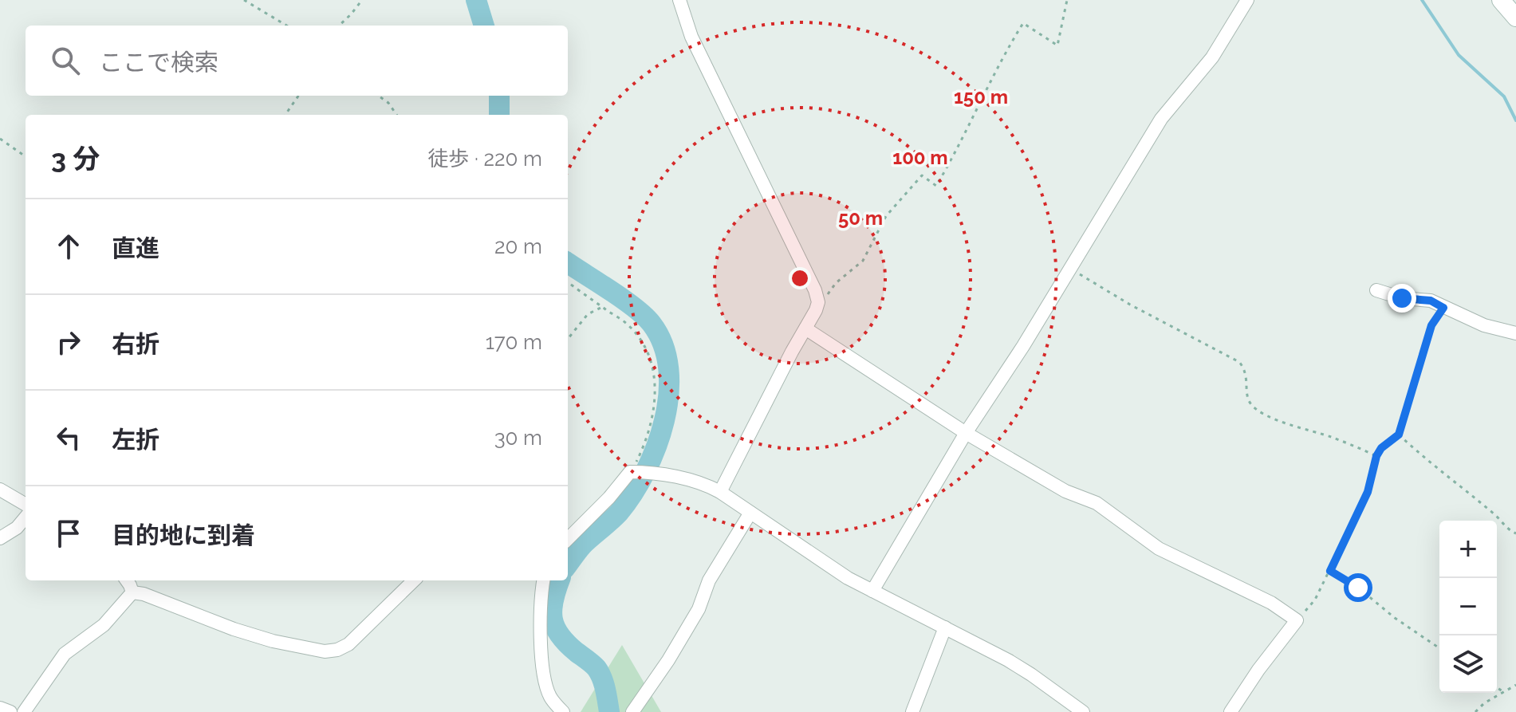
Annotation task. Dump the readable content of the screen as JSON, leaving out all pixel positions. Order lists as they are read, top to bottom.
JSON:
{
  "page": {
    "search": "ここで検索",
    "heading": ["3 分", "徒歩 · 220 m"],
    "list": [
      ["直進", "20 m"],
      ["右折", "170 m"],
      ["左折", "30 m"],
      "目的地に到着"
    ],
    "map_buttons": ["+", "−"]
  },
  "rings": ["150 m", "100 m", "50 m"]
}
